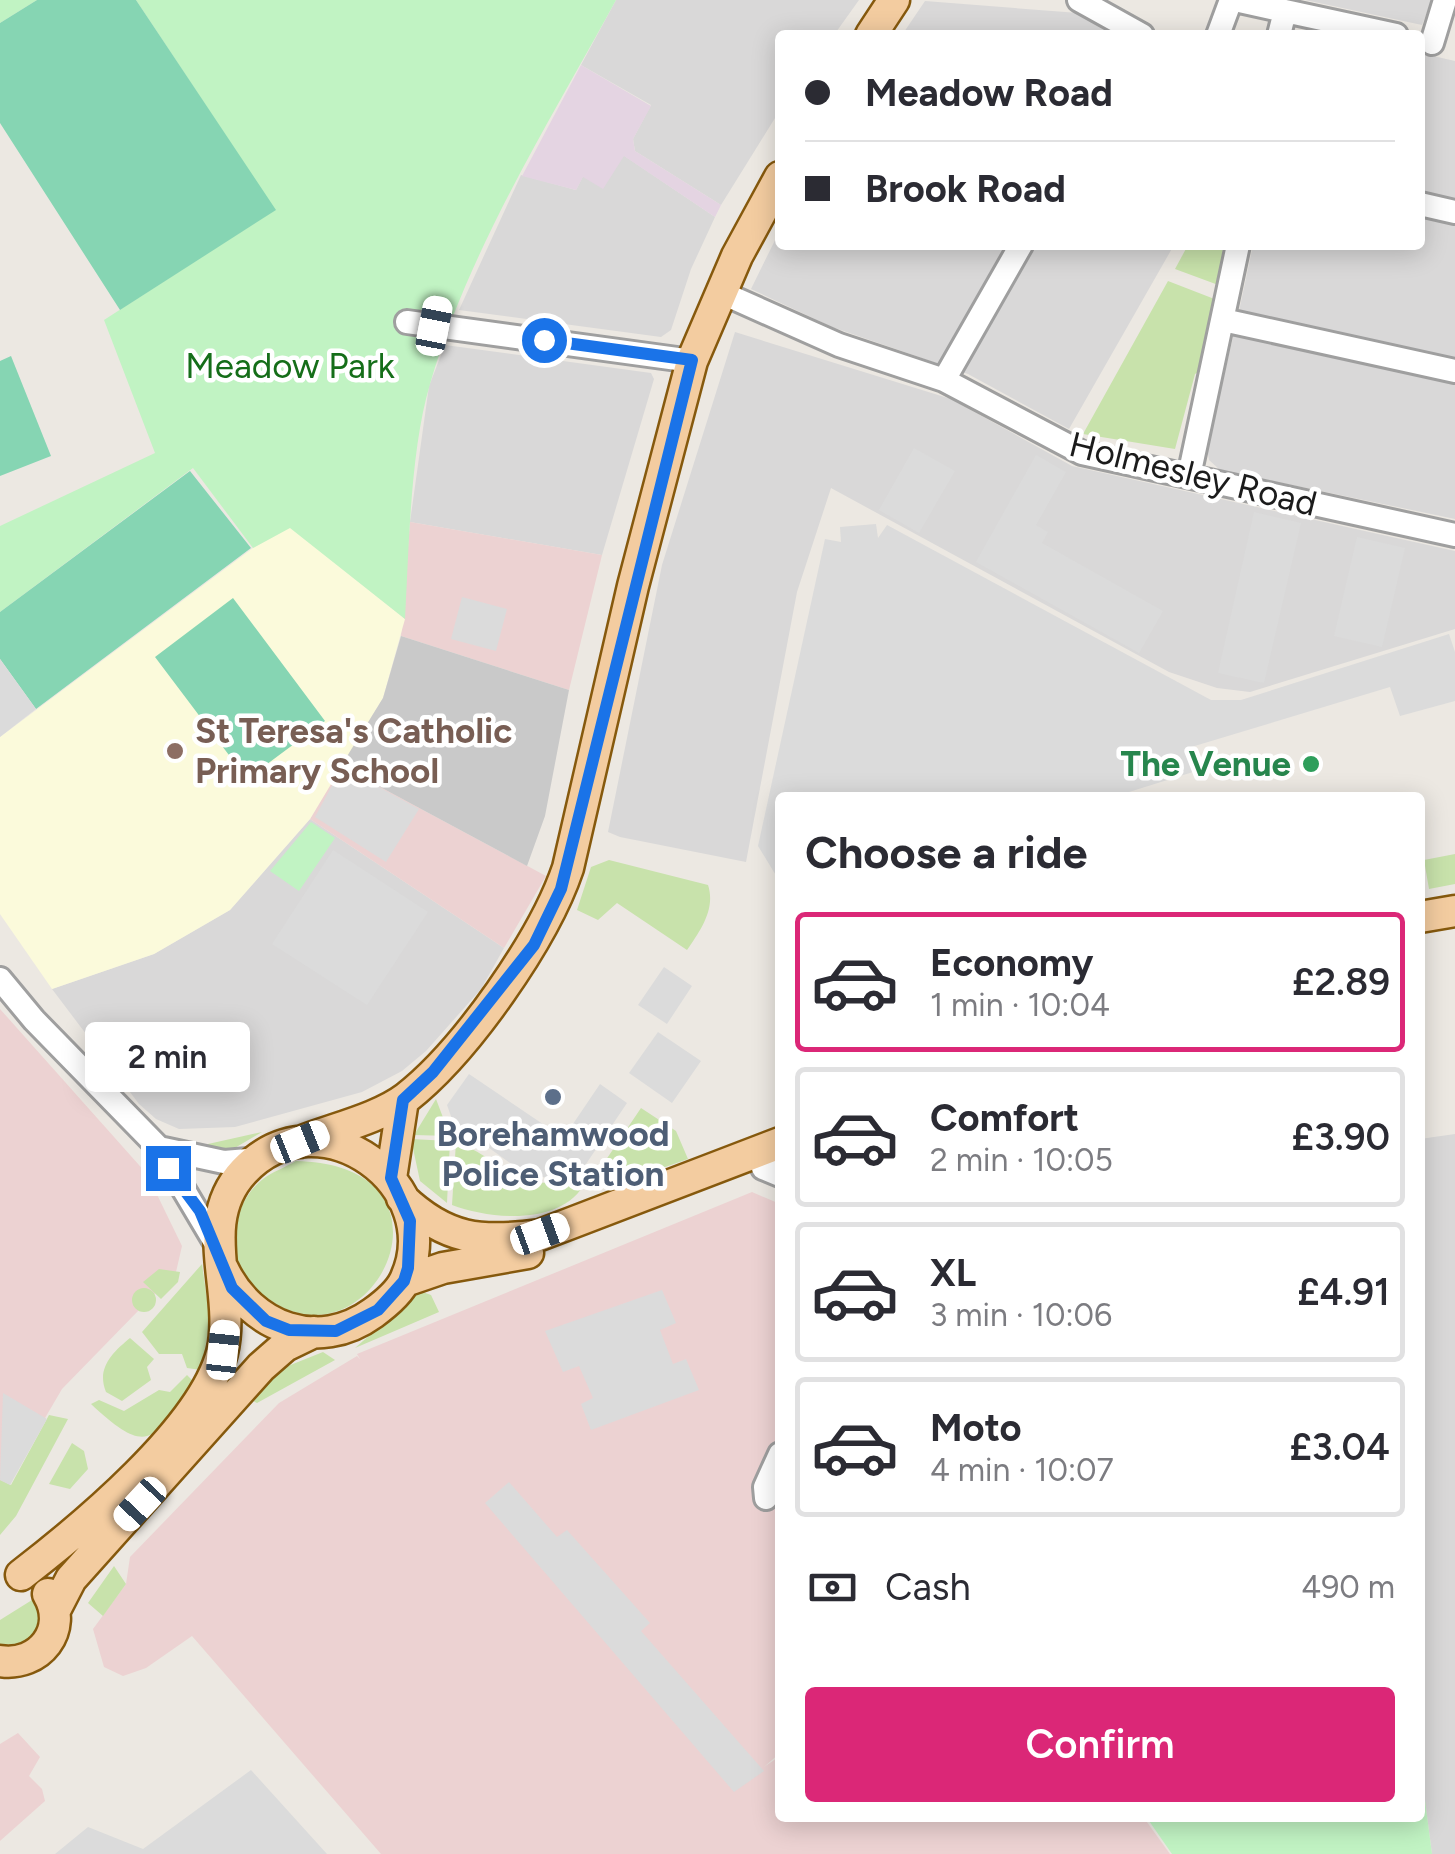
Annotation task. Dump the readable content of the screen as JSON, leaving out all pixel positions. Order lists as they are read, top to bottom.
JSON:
{
  "streets": {
    "street": ["Holmesley Road"]
  },
  "parks": ["Meadow Park"],
  "places": ["St Teresa's Catholic Primary School", "The Venue", "Borehamwood Police Station"],
  "page": {
    "banner": ["Meadow Road", "Brook Road"],
    "heading": "Choose a ride",
    "list": [
      {
        "name": "Economy",
        "note": "1 min · 10:04",
        "value": "£2.89"
      },
      {
        "name": "Comfort",
        "note": "2 min · 10:05",
        "value": "£3.90"
      },
      {
        "name": "XL",
        "note": "3 min · 10:06",
        "value": "£4.91"
      },
      {
        "name": "Moto",
        "note": "4 min · 10:07",
        "value": "£3.04"
      }
    ],
    "bubble": "2 min",
    "pay": ["Cash", "490 m"],
    "buttons": "Confirm"
  }
}
